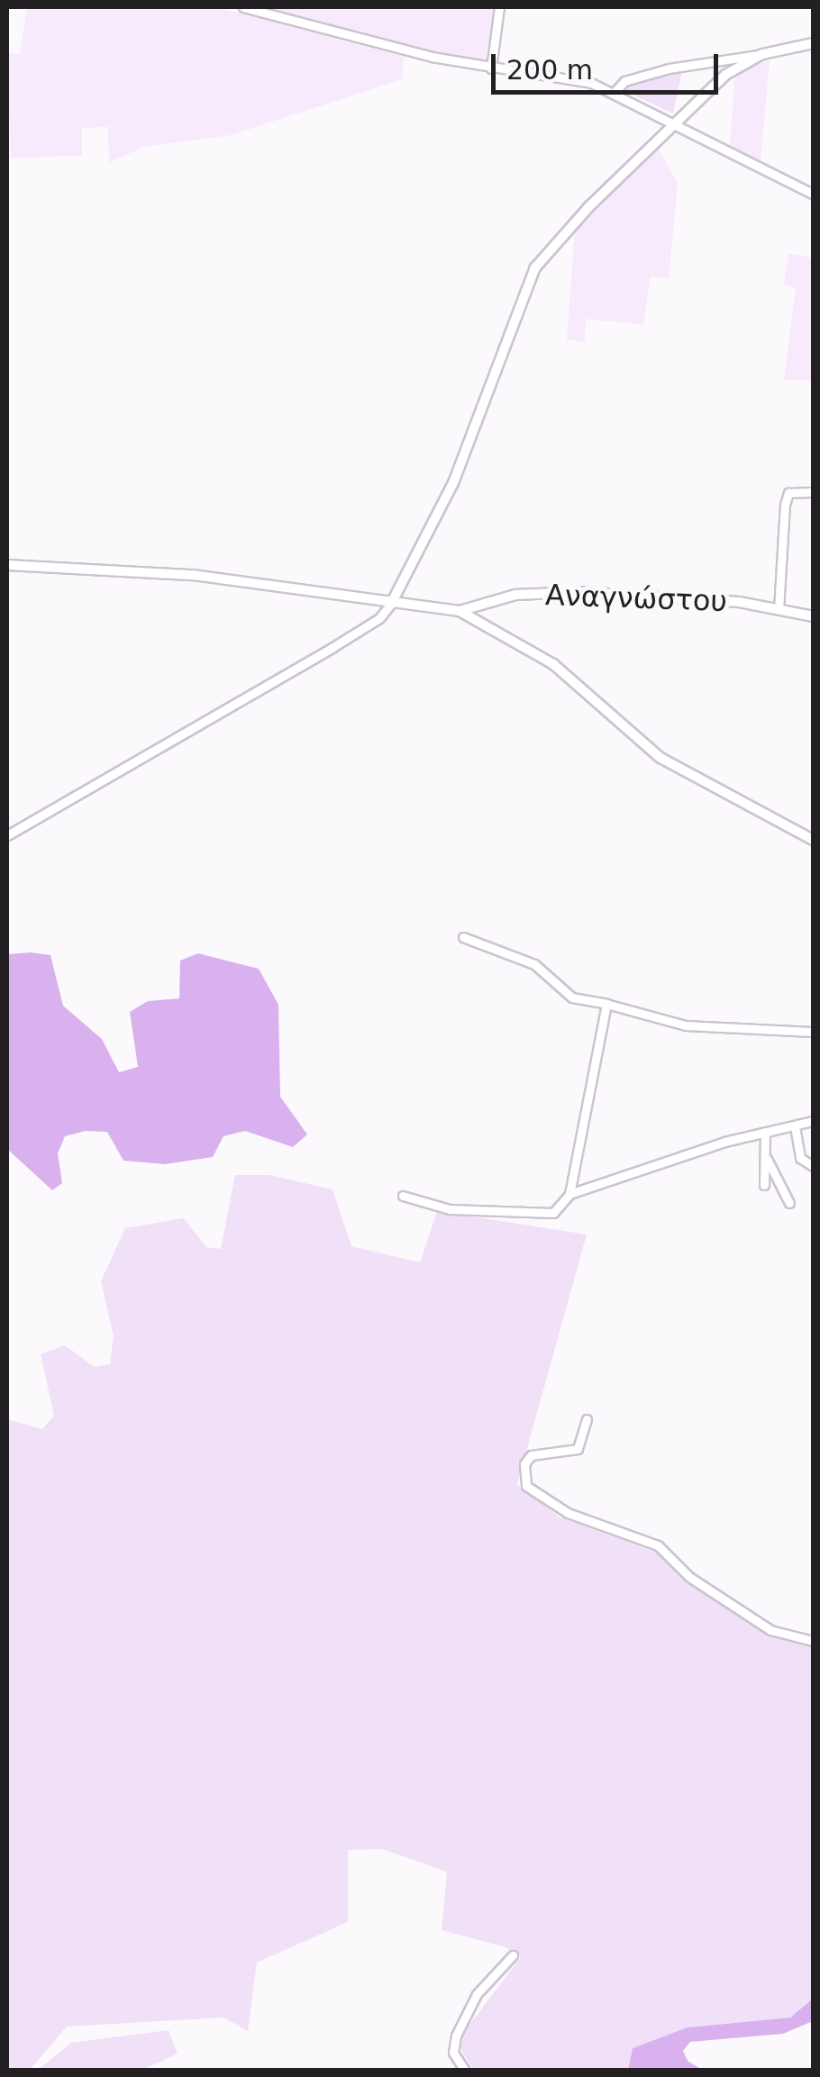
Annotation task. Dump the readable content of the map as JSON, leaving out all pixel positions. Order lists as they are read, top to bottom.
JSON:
{
  "streets": {
    "street": ["Αναγνώστου"]
  },
  "scale_bar": "200 m"
}
